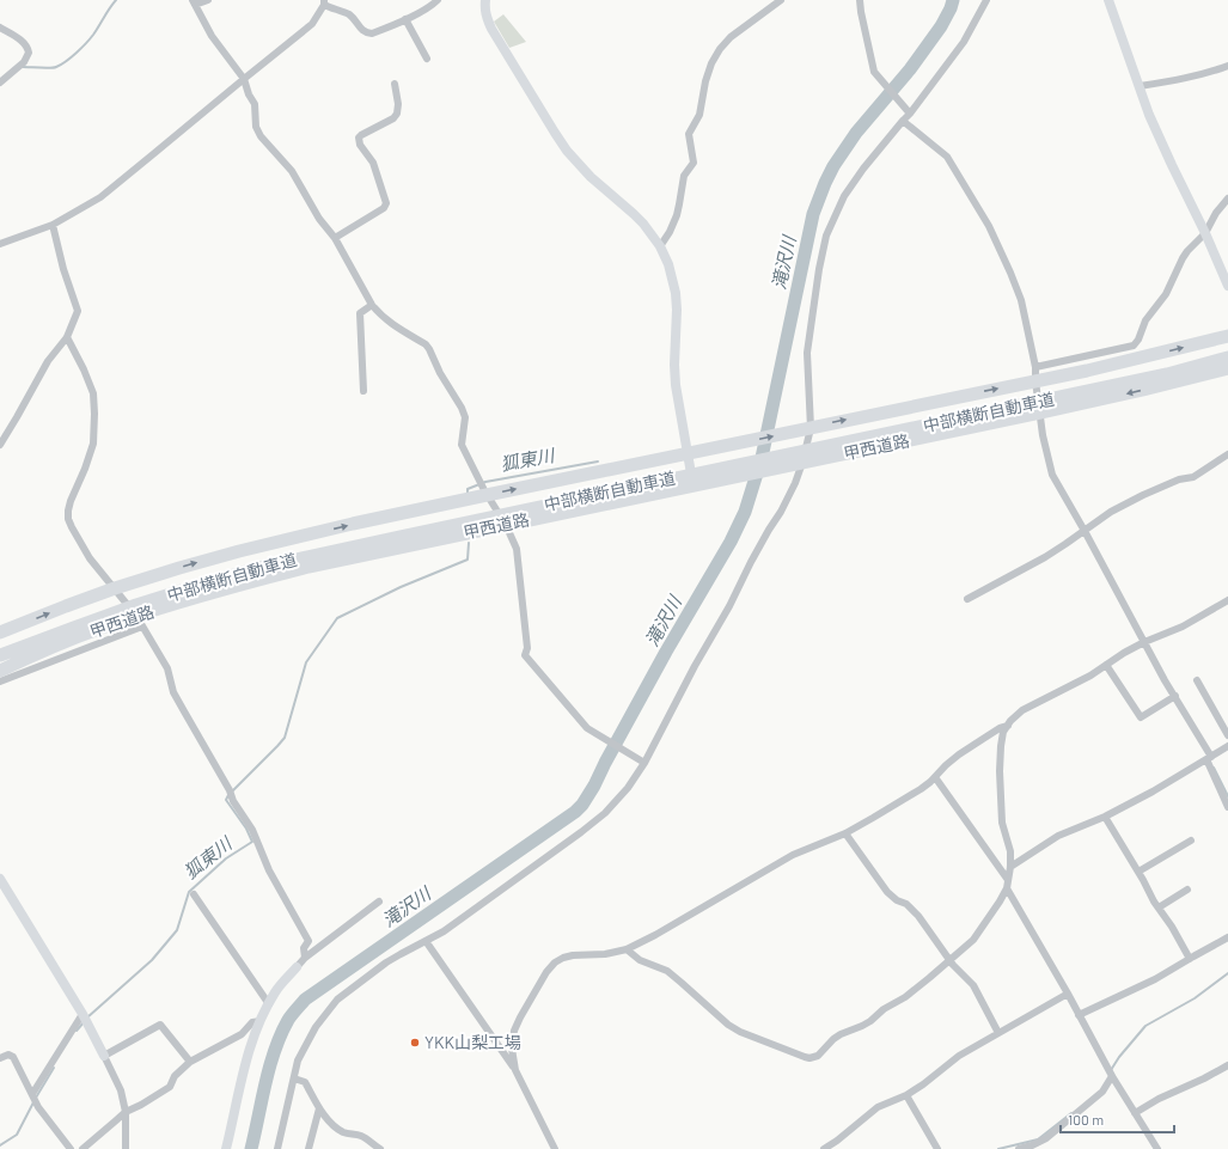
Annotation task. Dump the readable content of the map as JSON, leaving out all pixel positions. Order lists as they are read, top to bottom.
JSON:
{
  "streets": {
    "highway": ["中部横断自動車道", "甲西道路"]
  },
  "water": ["滝沢川", "狐東川"],
  "places": ["YKK山梨工場"],
  "scale_bar": "100 m"
}
